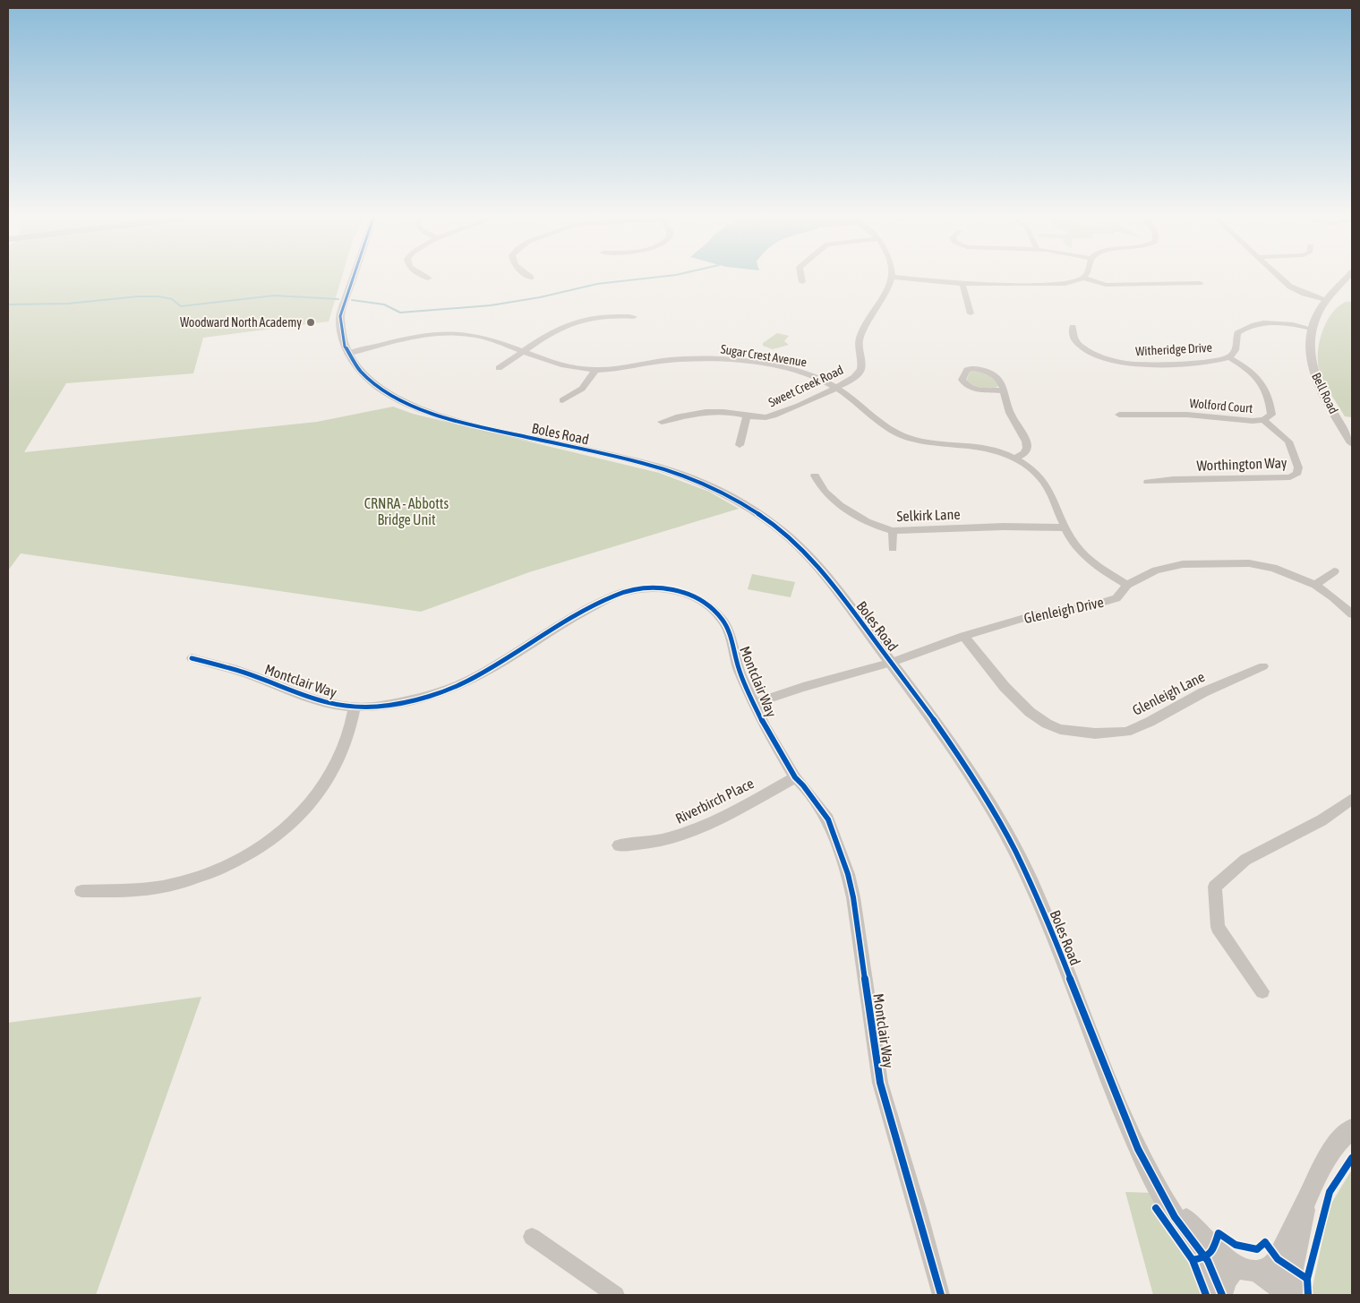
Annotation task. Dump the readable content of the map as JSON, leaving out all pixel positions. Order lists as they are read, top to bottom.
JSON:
{
  "streets": {
    "street": [
      "Witheridge Drive",
      "Sugar Crest Avenue",
      "Sweet Creek Road",
      "Bell Road",
      "Wolford Court",
      "Boles Road",
      "Worthington Way",
      "Selkirk Lane",
      "Glenleigh Drive",
      "Montclair Way",
      "Glenleigh Lane",
      "Riverbirch Place"
    ]
  },
  "crossings": [
    ["Witheridge Drive", "Bell Road"],
    ["Witheridge Drive", "Wolford Court"],
    ["Sugar Crest Avenue", "Sweet Creek Road"],
    ["Sugar Crest Avenue", "Boles Road"],
    ["Sugar Crest Avenue", "Selkirk Lane"],
    ["Sugar Crest Avenue", "Glenleigh Drive"],
    ["Wolford Court", "Worthington Way"],
    ["Boles Road", "Glenleigh Drive"],
    ["Glenleigh Drive", "Montclair Way"],
    ["Glenleigh Drive", "Glenleigh Lane"],
    ["Montclair Way", "Riverbirch Place"]
  ],
  "parks": ["CRNRA - Abbotts Bridge Unit"],
  "places": ["Woodward North Academy"]
}
